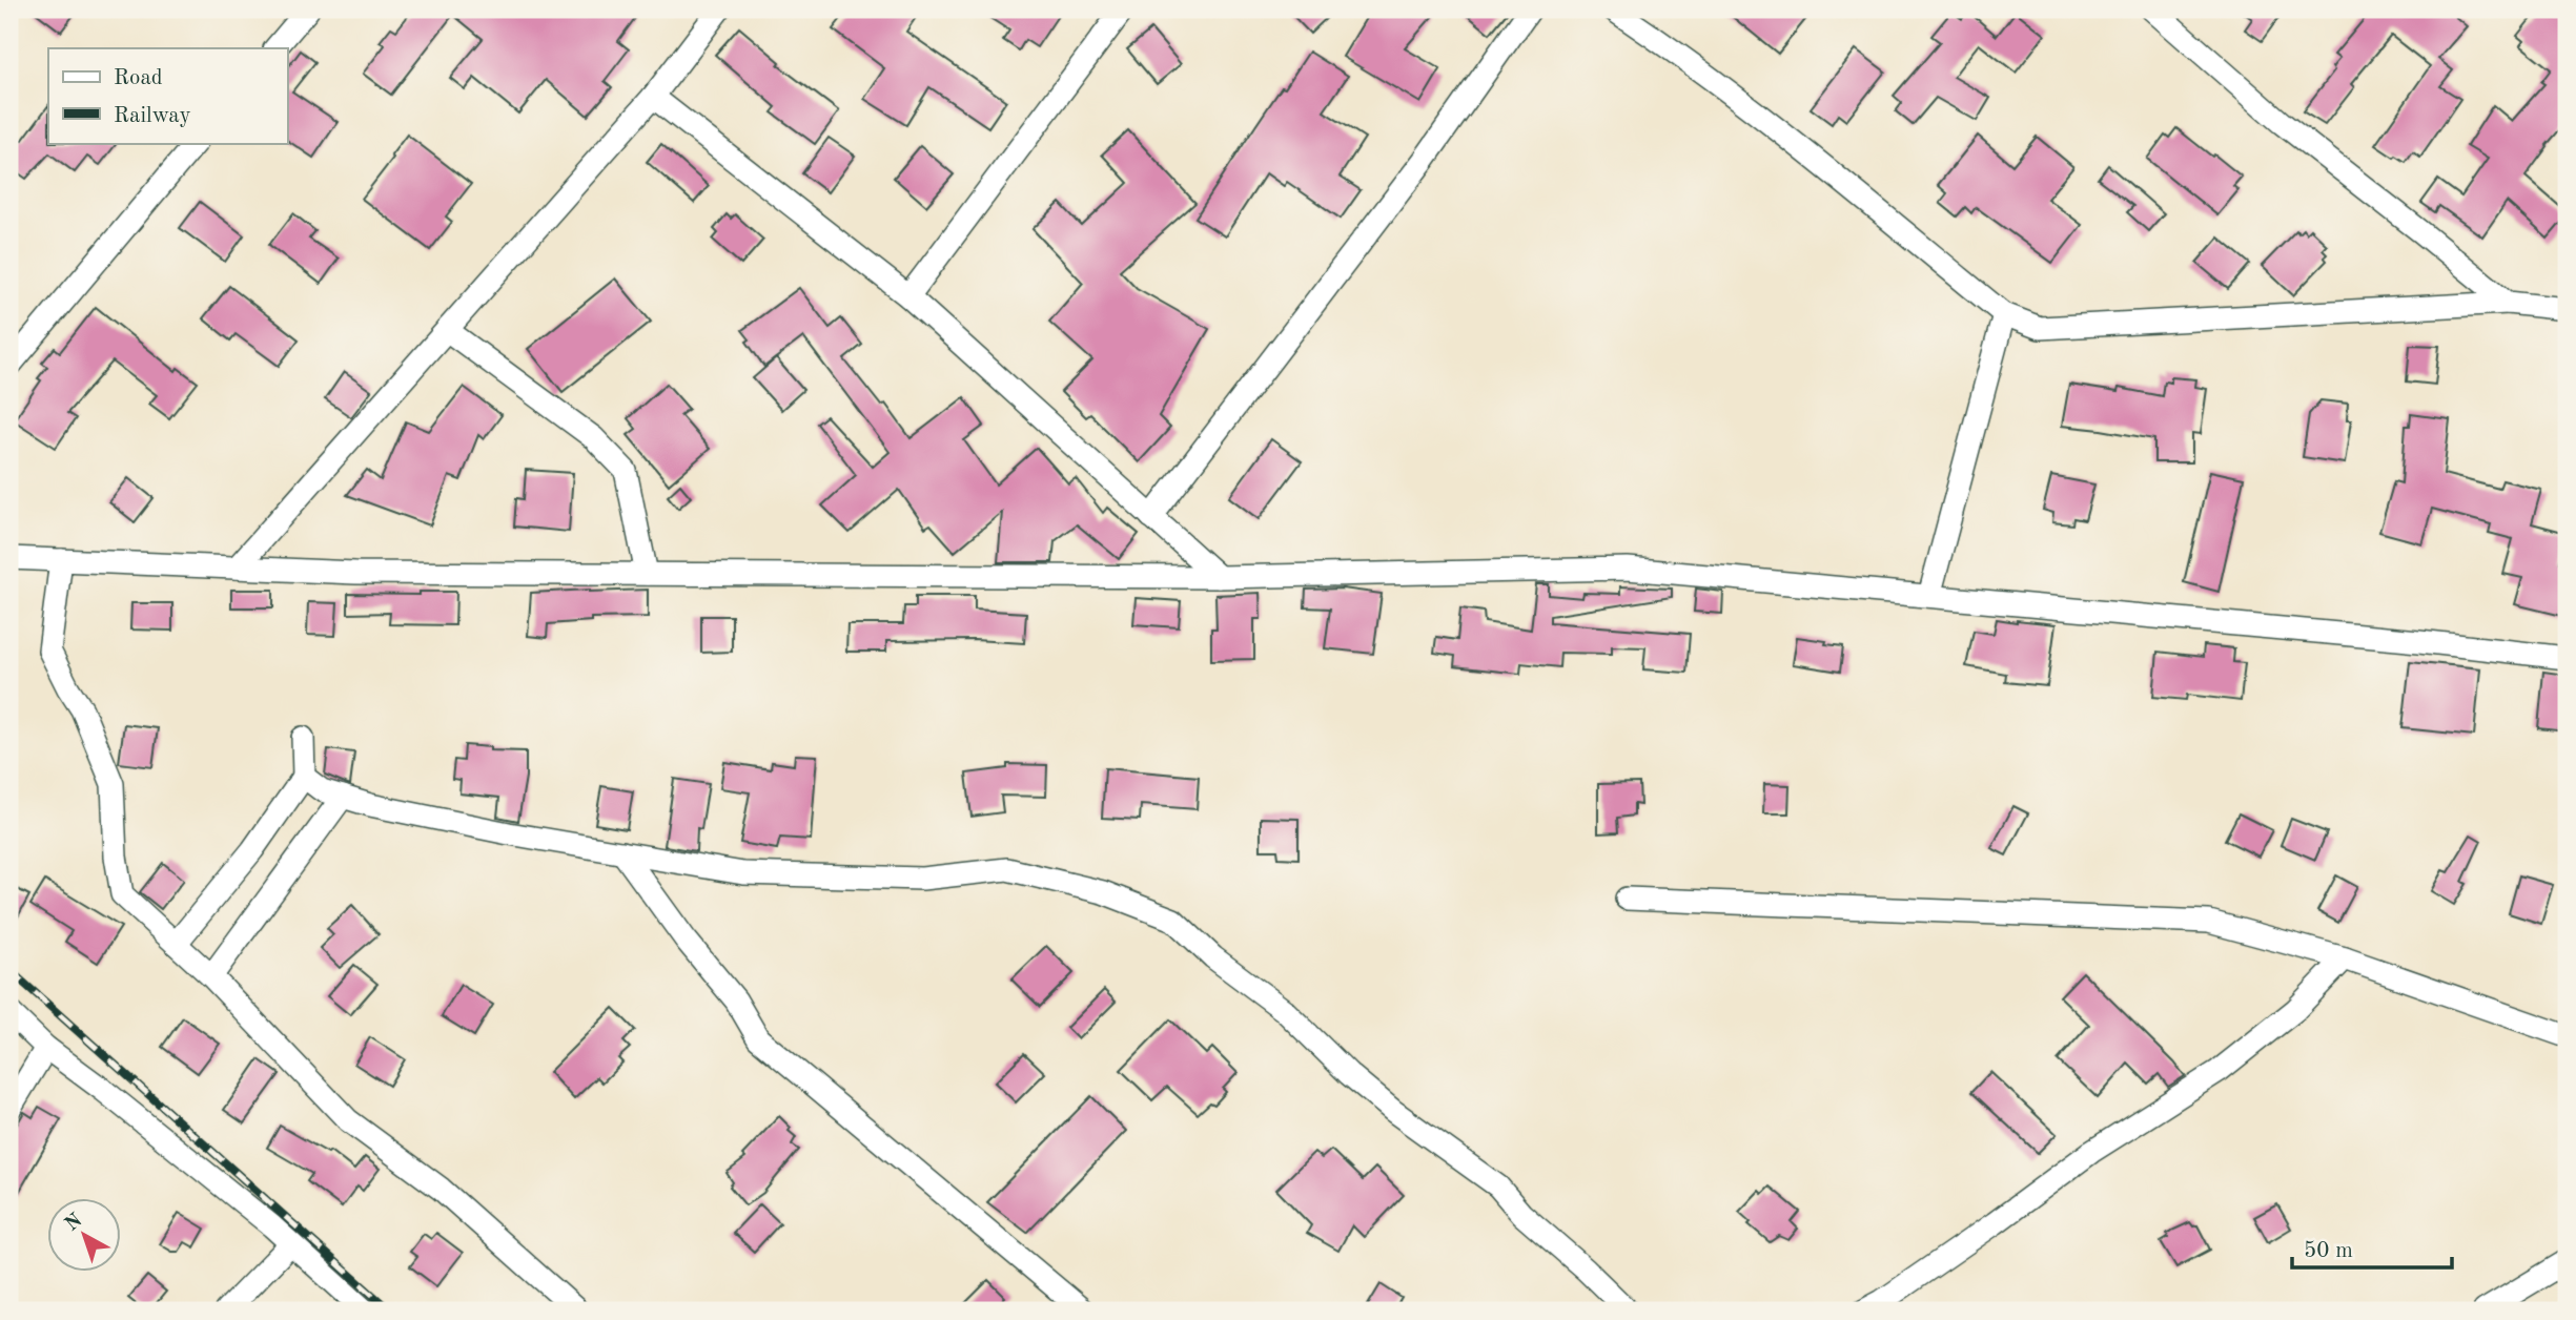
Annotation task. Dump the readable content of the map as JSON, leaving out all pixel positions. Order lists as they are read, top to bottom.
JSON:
{
  "legend": ["Road", "Railway"],
  "scale_bar": "50 m",
  "north": "top left"
}
